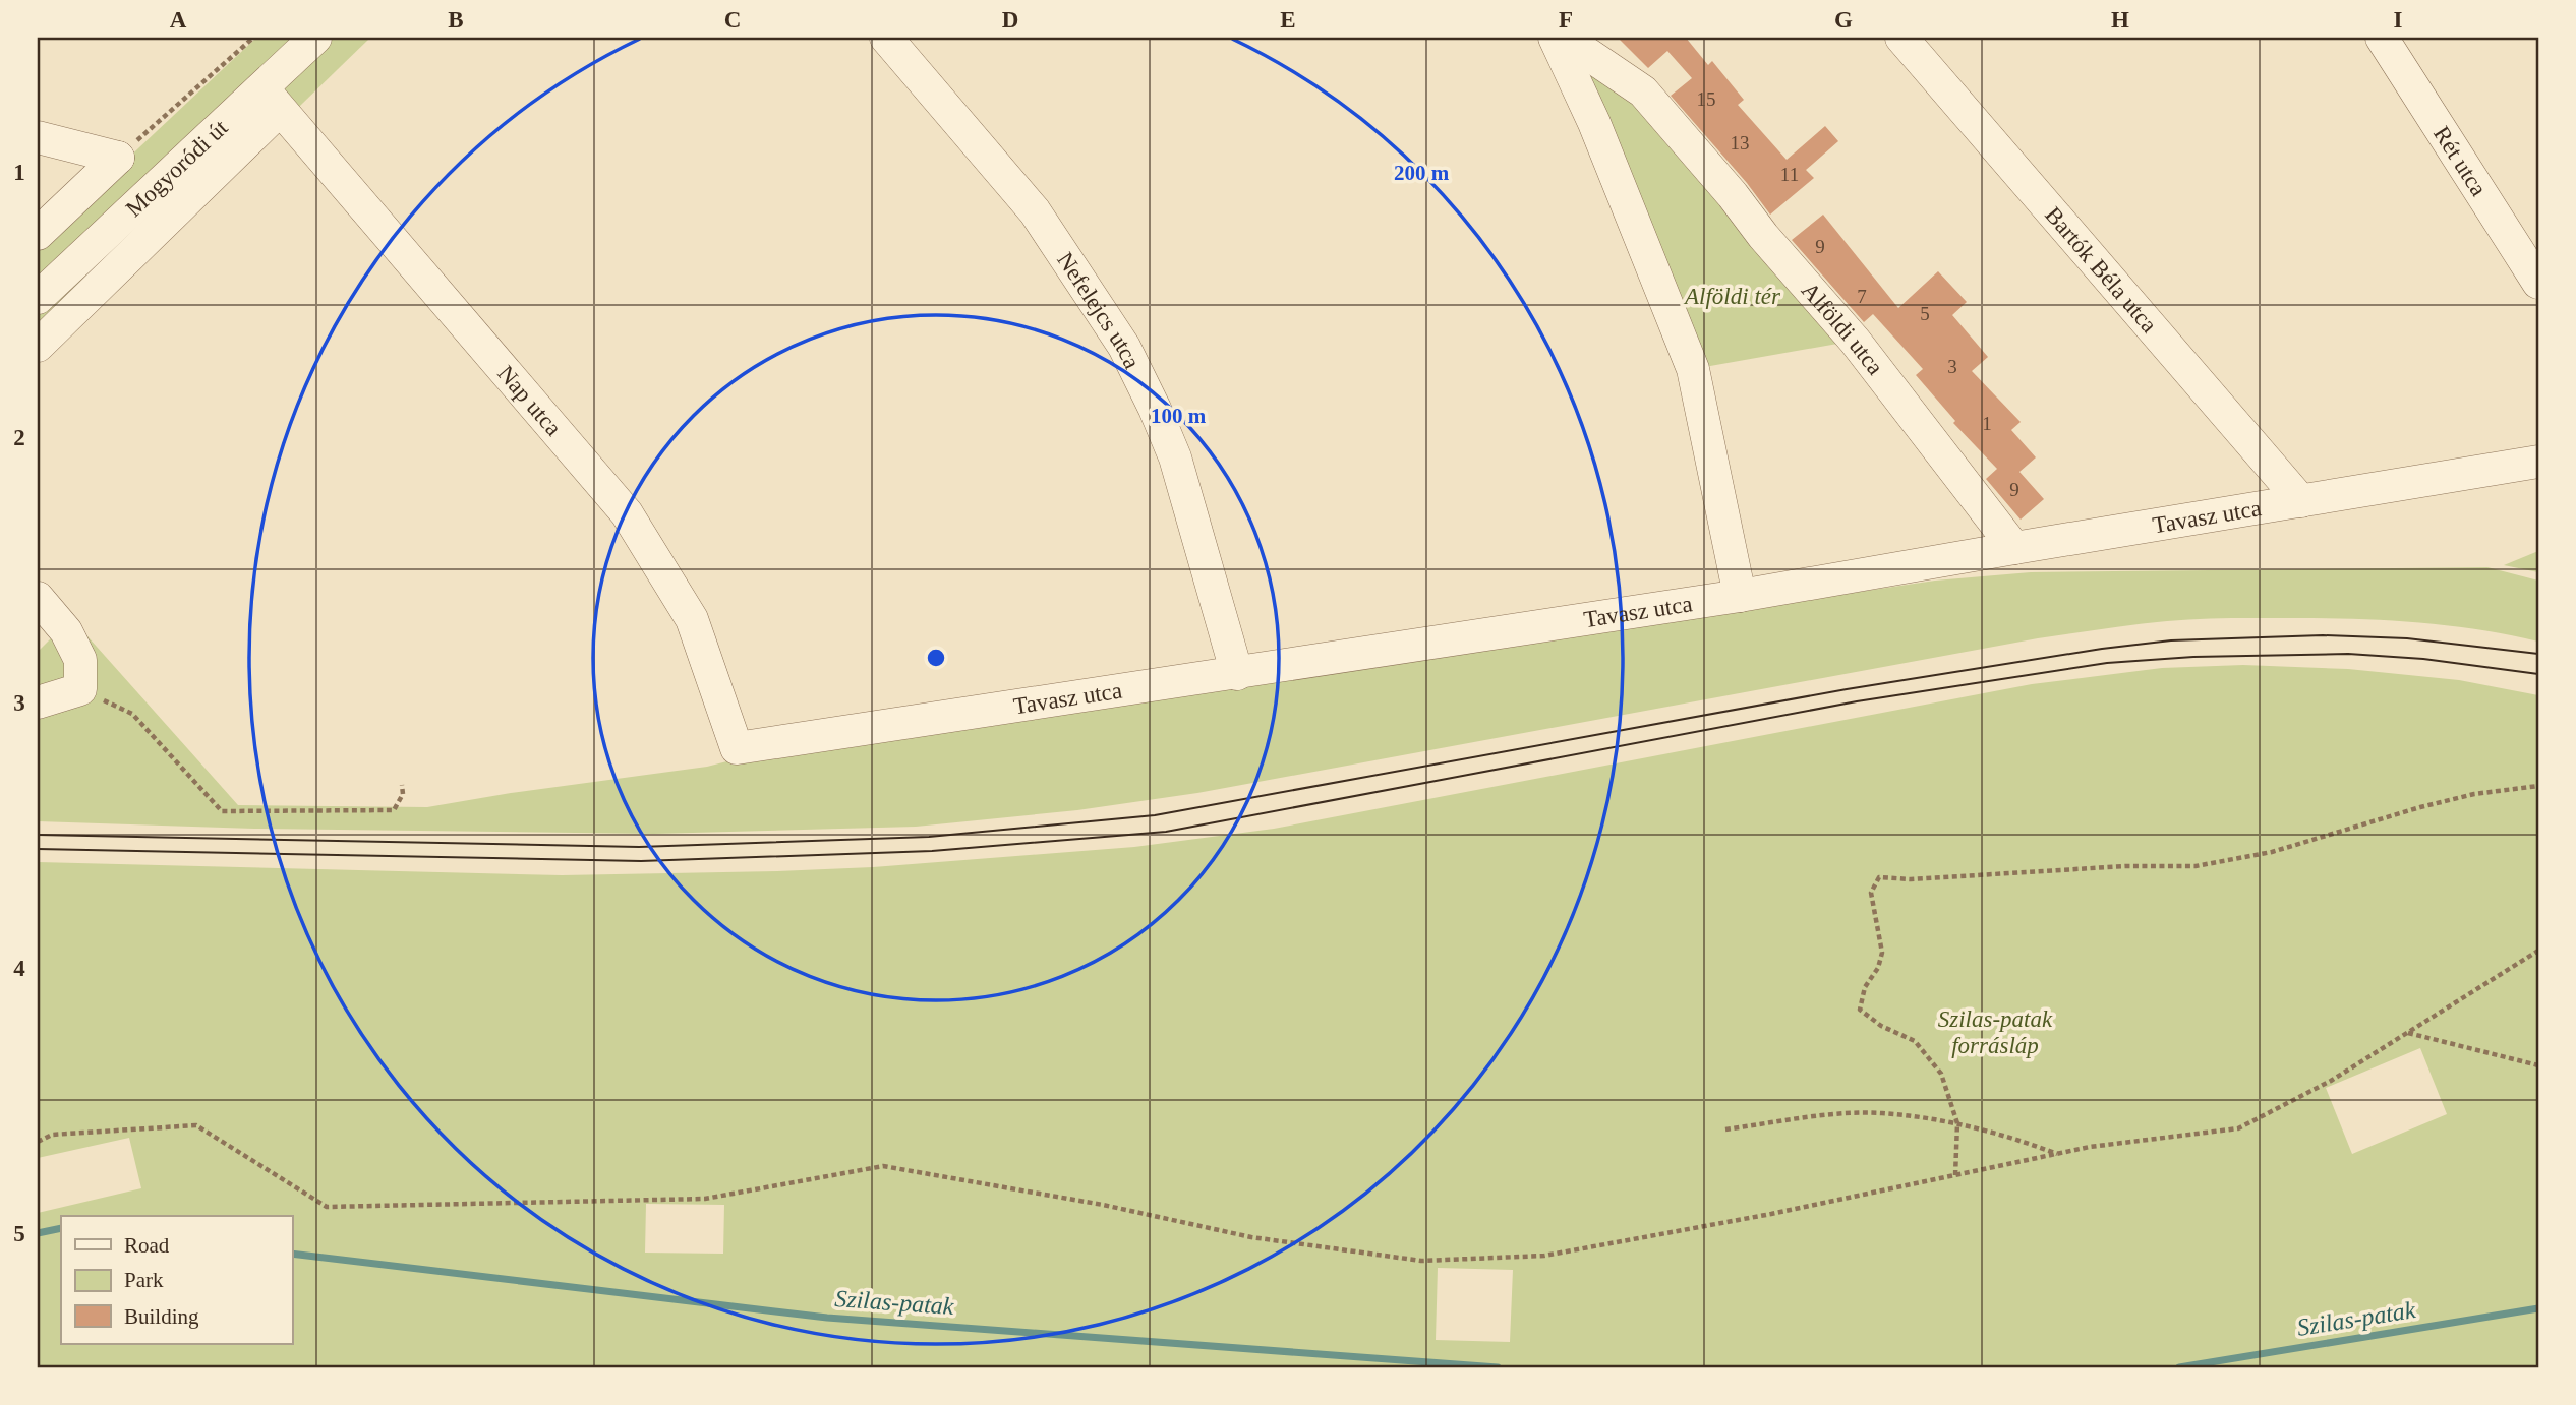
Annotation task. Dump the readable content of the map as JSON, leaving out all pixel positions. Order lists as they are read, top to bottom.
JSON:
{
  "streets": {
    "street": [
      "Rét utca",
      "Mogyoródi út",
      "Bartók Béla utca",
      "Nefelejcs utca",
      "Alföldi utca",
      "Nap utca",
      "Tavasz utca"
    ]
  },
  "crossings": [
    ["Mogyoródi út", "Nap utca"],
    ["Bartók Béla utca", "Tavasz utca"],
    ["Nefelejcs utca", "Tavasz utca"],
    ["Alföldi utca", "Tavasz utca"],
    ["Nap utca", "Tavasz utca"]
  ],
  "water": ["Szilas-patak"],
  "parks": ["Alföldi tér", "Szilas-patak forrásláp"],
  "house_numbers": [
    "15",
    "13",
    "11",
    "9",
    "7",
    "5",
    "3",
    "1",
    "9"
  ],
  "legend": ["Road", "Park", "Building"],
  "grid": {
    "columns": [
      "A",
      "B",
      "C",
      "D",
      "E",
      "F",
      "G",
      "H",
      "I"
    ],
    "rows": [
      "1",
      "2",
      "3",
      "4",
      "5"
    ]
  },
  "rings": ["200 m", "100 m"]
}
